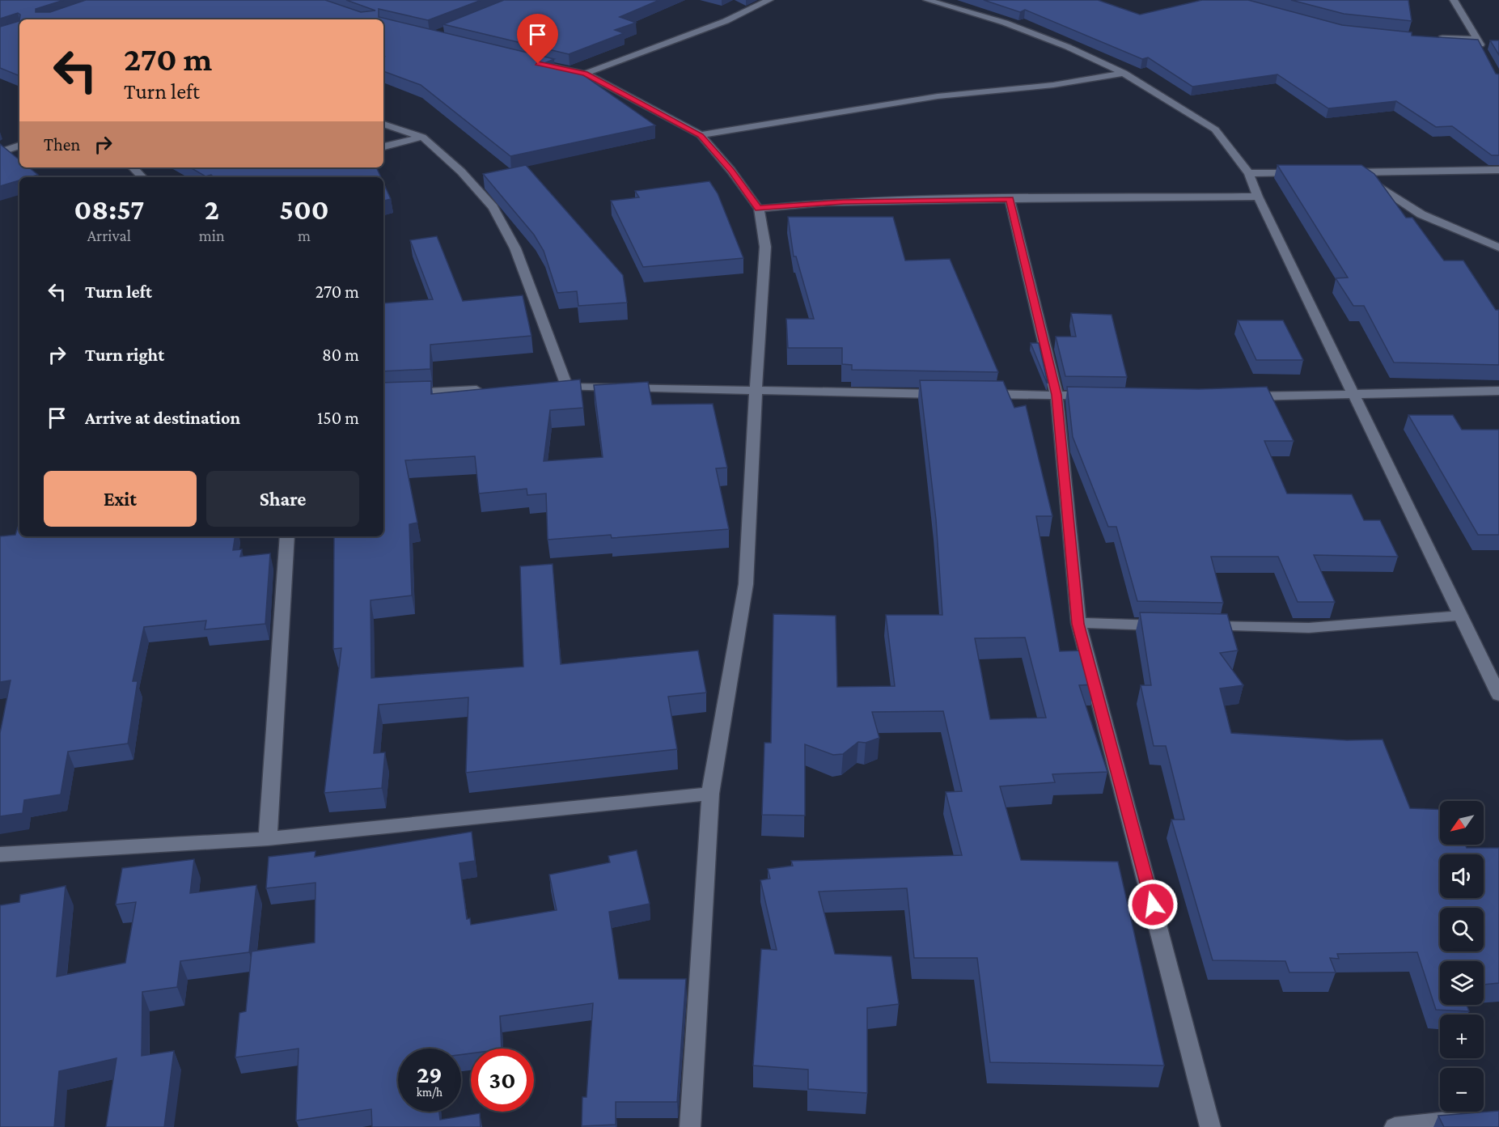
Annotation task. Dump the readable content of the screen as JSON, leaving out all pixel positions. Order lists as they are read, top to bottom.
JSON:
{
  "north": "bottom left",
  "page": {
    "turn": ["270 m", "Turn left"],
    "then": "Then",
    "eta": [
      "08:57",
      "Arrival",
      "2",
      "min",
      "500",
      "m"
    ],
    "list": [
      {
        "name": "Turn left",
        "value": "270 m"
      },
      {
        "name": "Turn right",
        "value": "80 m"
      },
      {
        "name": "Arrive at destination",
        "value": "150 m"
      }
    ],
    "buttons": ["Exit", "Share"],
    "map_buttons": ["+", "−"],
    "speed": "29 km/h",
    "limit": "30"
  }
}
